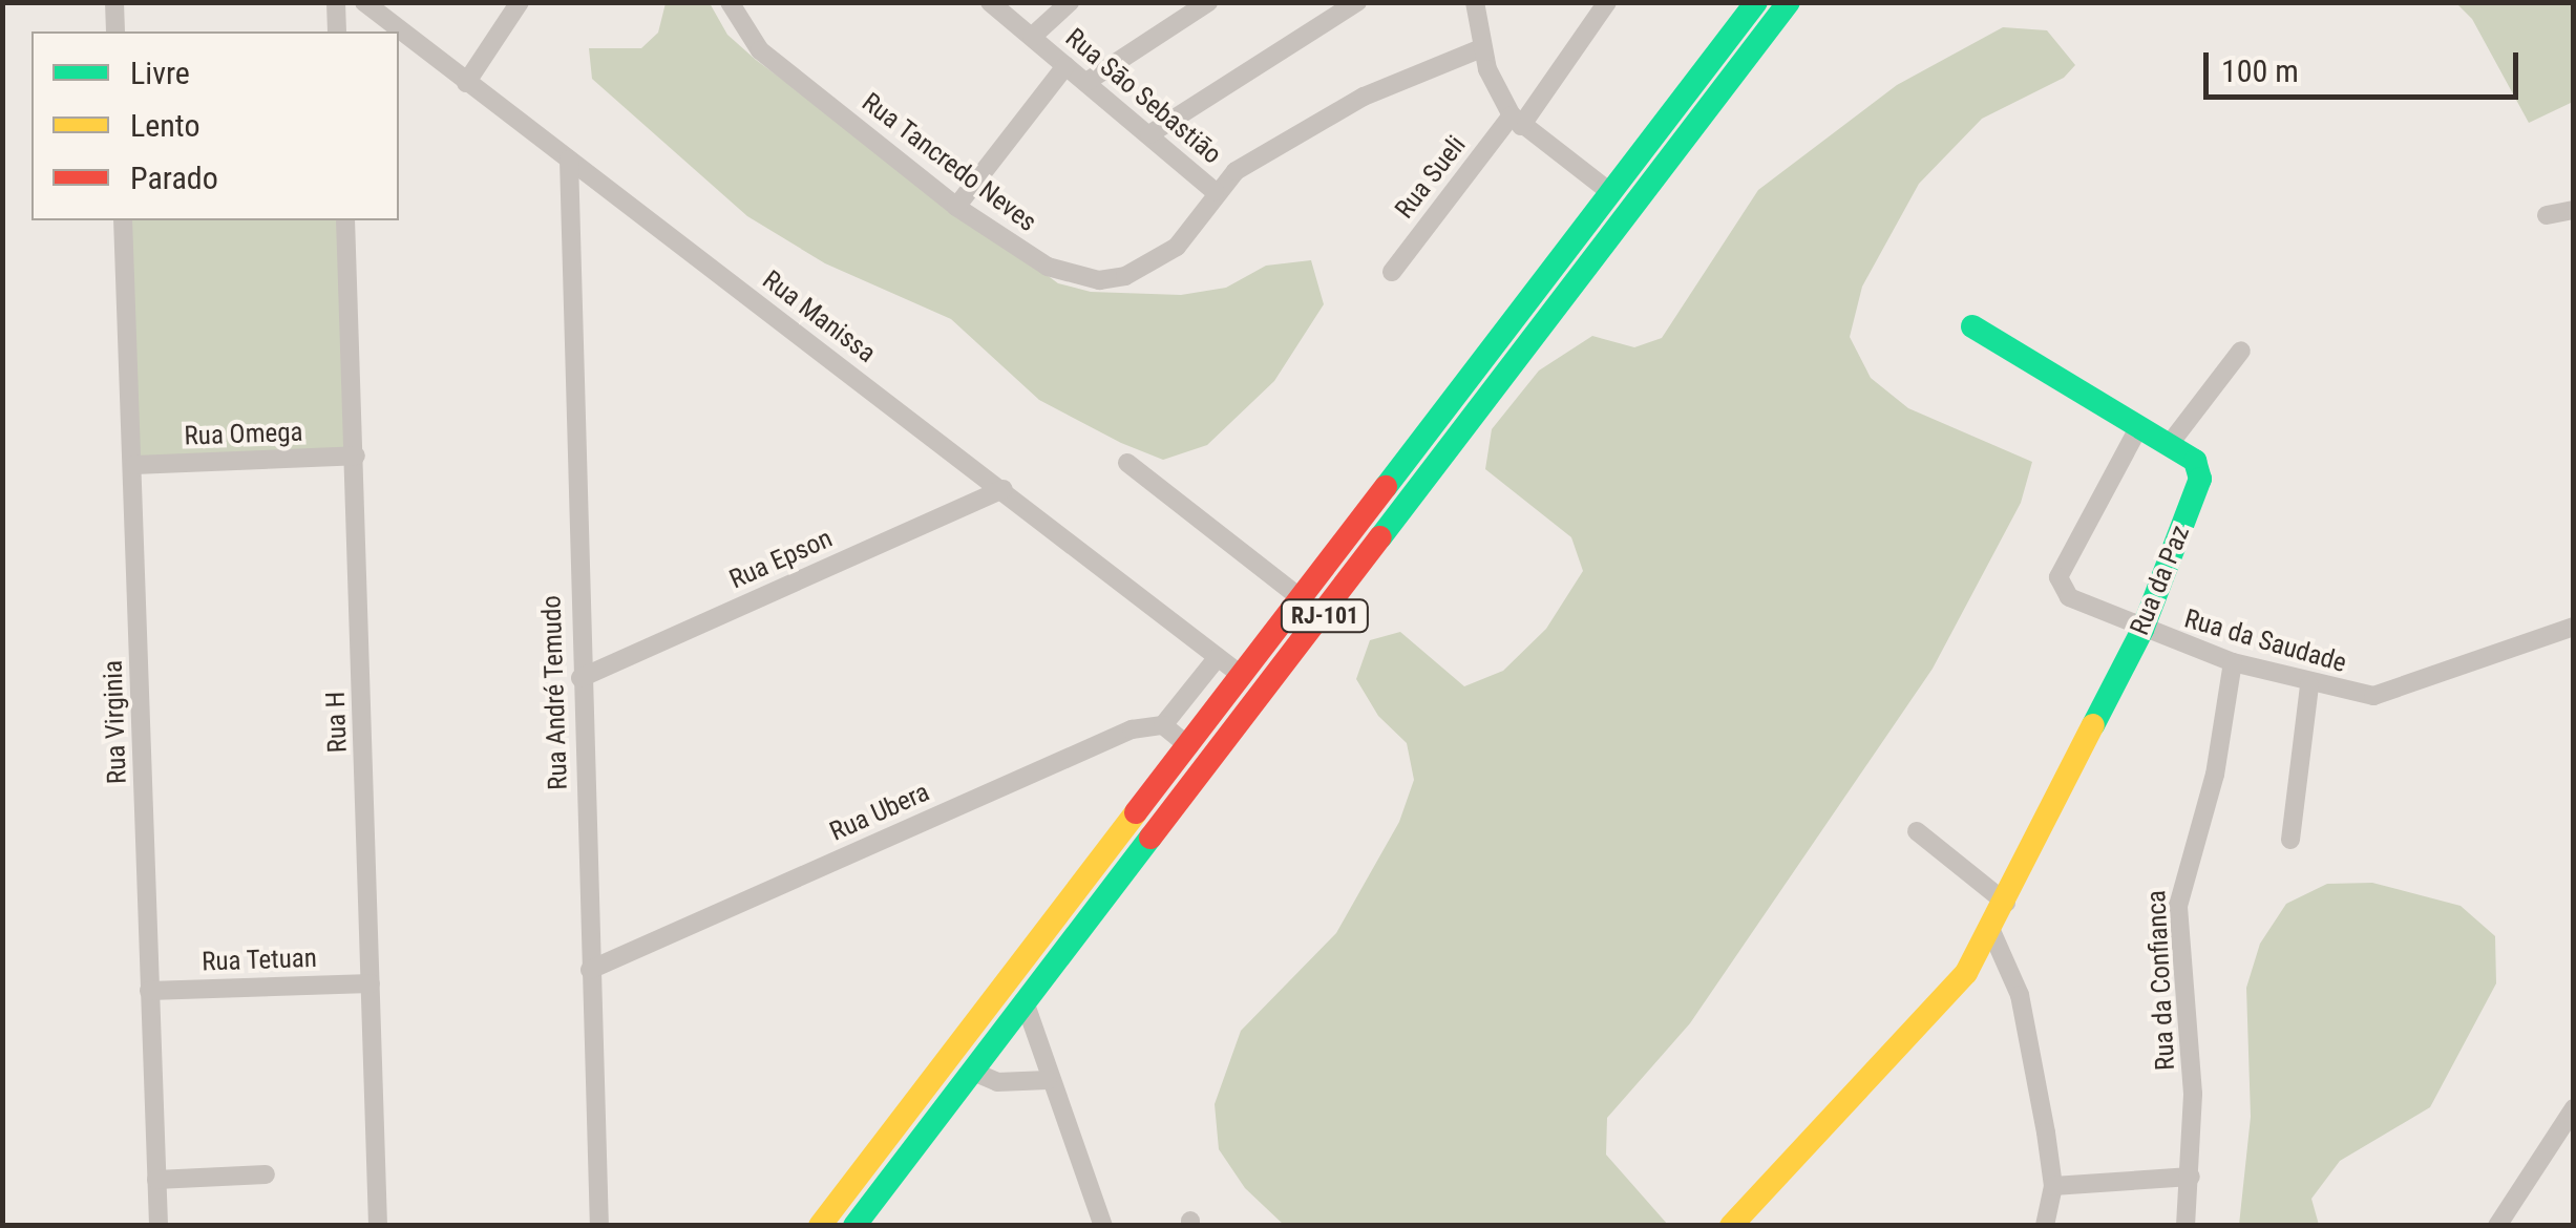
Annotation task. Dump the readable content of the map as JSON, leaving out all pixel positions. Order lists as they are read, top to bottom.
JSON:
{
  "streets": {
    "main road": ["Rua da Paz", "RJ-101"],
    "street": [
      "Rua Sāo Sebastiāo",
      "Rua Tancredo Neves",
      "Rua Sueli",
      "Rua Manissa",
      "Rua Omega",
      "Rua Epson",
      "Rua da Saudade",
      "Rua André Temudo",
      "Rua Virginia",
      "Rua H",
      "Rua Ubera",
      "Rua Tetuan",
      "Rua da Confianca"
    ]
  },
  "crossings": [
    ["Rua Sāo Sebastiāo", "Rua Tancredo Neves"],
    ["Rua Manissa", "Rua Epson"],
    ["Rua Manissa", "RJ-101"],
    ["Rua Manissa", "Rua André Temudo"],
    ["Rua Omega", "Rua Virginia"],
    ["Rua Omega", "Rua H"],
    ["Rua Epson", "Rua André Temudo"],
    ["Rua da Paz", "Rua da Saudade"],
    ["Rua da Saudade", "Rua da Confianca"],
    ["Rua André Temudo", "Rua Ubera"],
    ["Rua Virginia", "Rua Tetuan"],
    ["Rua H", "Rua Tetuan"]
  ],
  "legend": ["Livre", "Lento", "Parado"],
  "scale_bar": "100 m"
}
